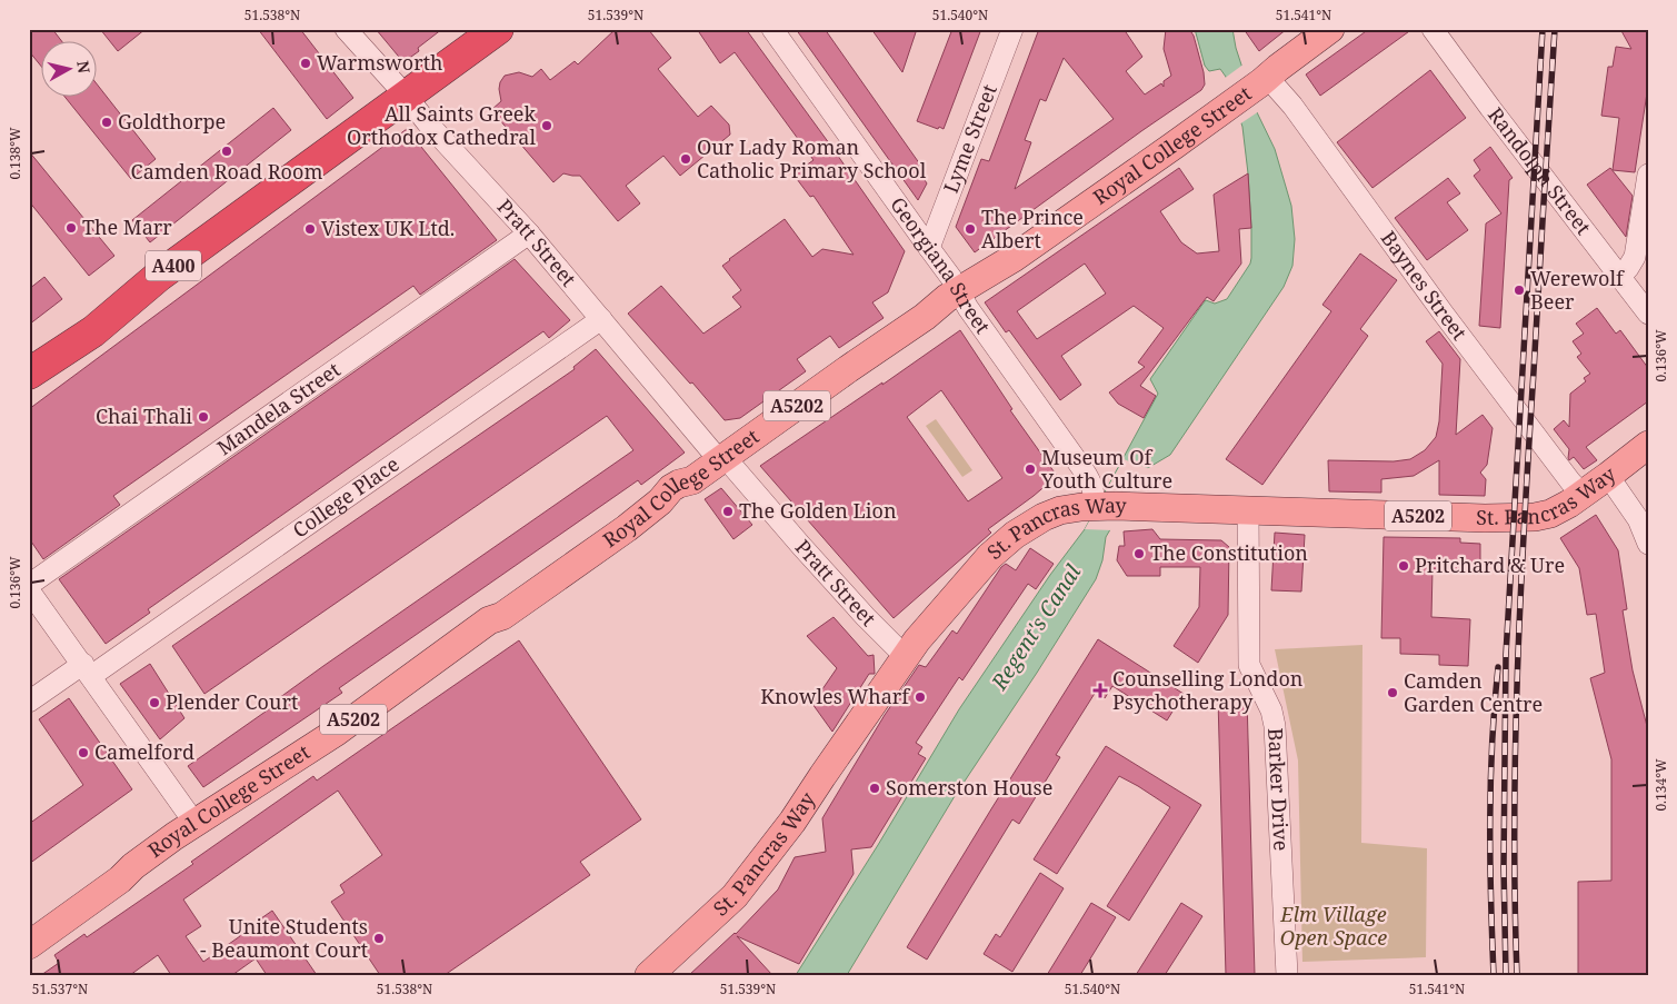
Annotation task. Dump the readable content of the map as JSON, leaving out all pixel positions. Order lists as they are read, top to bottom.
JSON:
{
  "streets": {
    "highway": ["A400"],
    "main road": ["Royal College Street", "A5202", "St. Pancras Way"],
    "street": [
      "Lyme Street",
      "Randolph Street",
      "Pratt Street",
      "Georgiana Street",
      "Baynes Street",
      "Mandela Street",
      "College Place",
      "Barker Drive"
    ]
  },
  "crossings": [
    ["Lyme Street", "Georgiana Street"],
    ["Royal College Street", "Pratt Street"],
    ["Royal College Street", "Georgiana Street"],
    ["Royal College Street", "Baynes Street"],
    ["Pratt Street", "A400"],
    ["Pratt Street", "Mandela Street"],
    ["Pratt Street", "St. Pancras Way"],
    ["Pratt Street", "College Place"],
    ["Georgiana Street", "St. Pancras Way"],
    ["Baynes Street", "St. Pancras Way"],
    ["St. Pancras Way", "Barker Drive"]
  ],
  "water": ["Regent's Canal"],
  "parks": ["Elm Village Open Space"],
  "places": {
    "other": [
      "Warmsworth",
      "Goldthorpe",
      "All Saints Greek Orthodox Cathedral",
      "Camden Road Room",
      "Our Lady Roman Catholic Primary School",
      "The Marr",
      "Vistex UK Ltd.",
      "The Prince Albert",
      "Werewolf Beer",
      "Chai Thali",
      "Museum Of Youth Culture",
      "The Golden Lion",
      "The Constitution",
      "Pritchard & Ure",
      "Camden Garden Centre",
      "Knowles Wharf",
      "Plender Court",
      "Camelford",
      "Somerston House",
      "Unite Students - Beaumont Court"
    ],
    "health": ["Counselling London Psychotherapy"]
  },
  "north": "right",
  "coordinates": [
    "51.538°N",
    "51.539°N",
    "51.540°N",
    "51.541°N",
    "0.138°W",
    "0.136°W",
    "0.134°W",
    "51.537°N"
  ]
}
